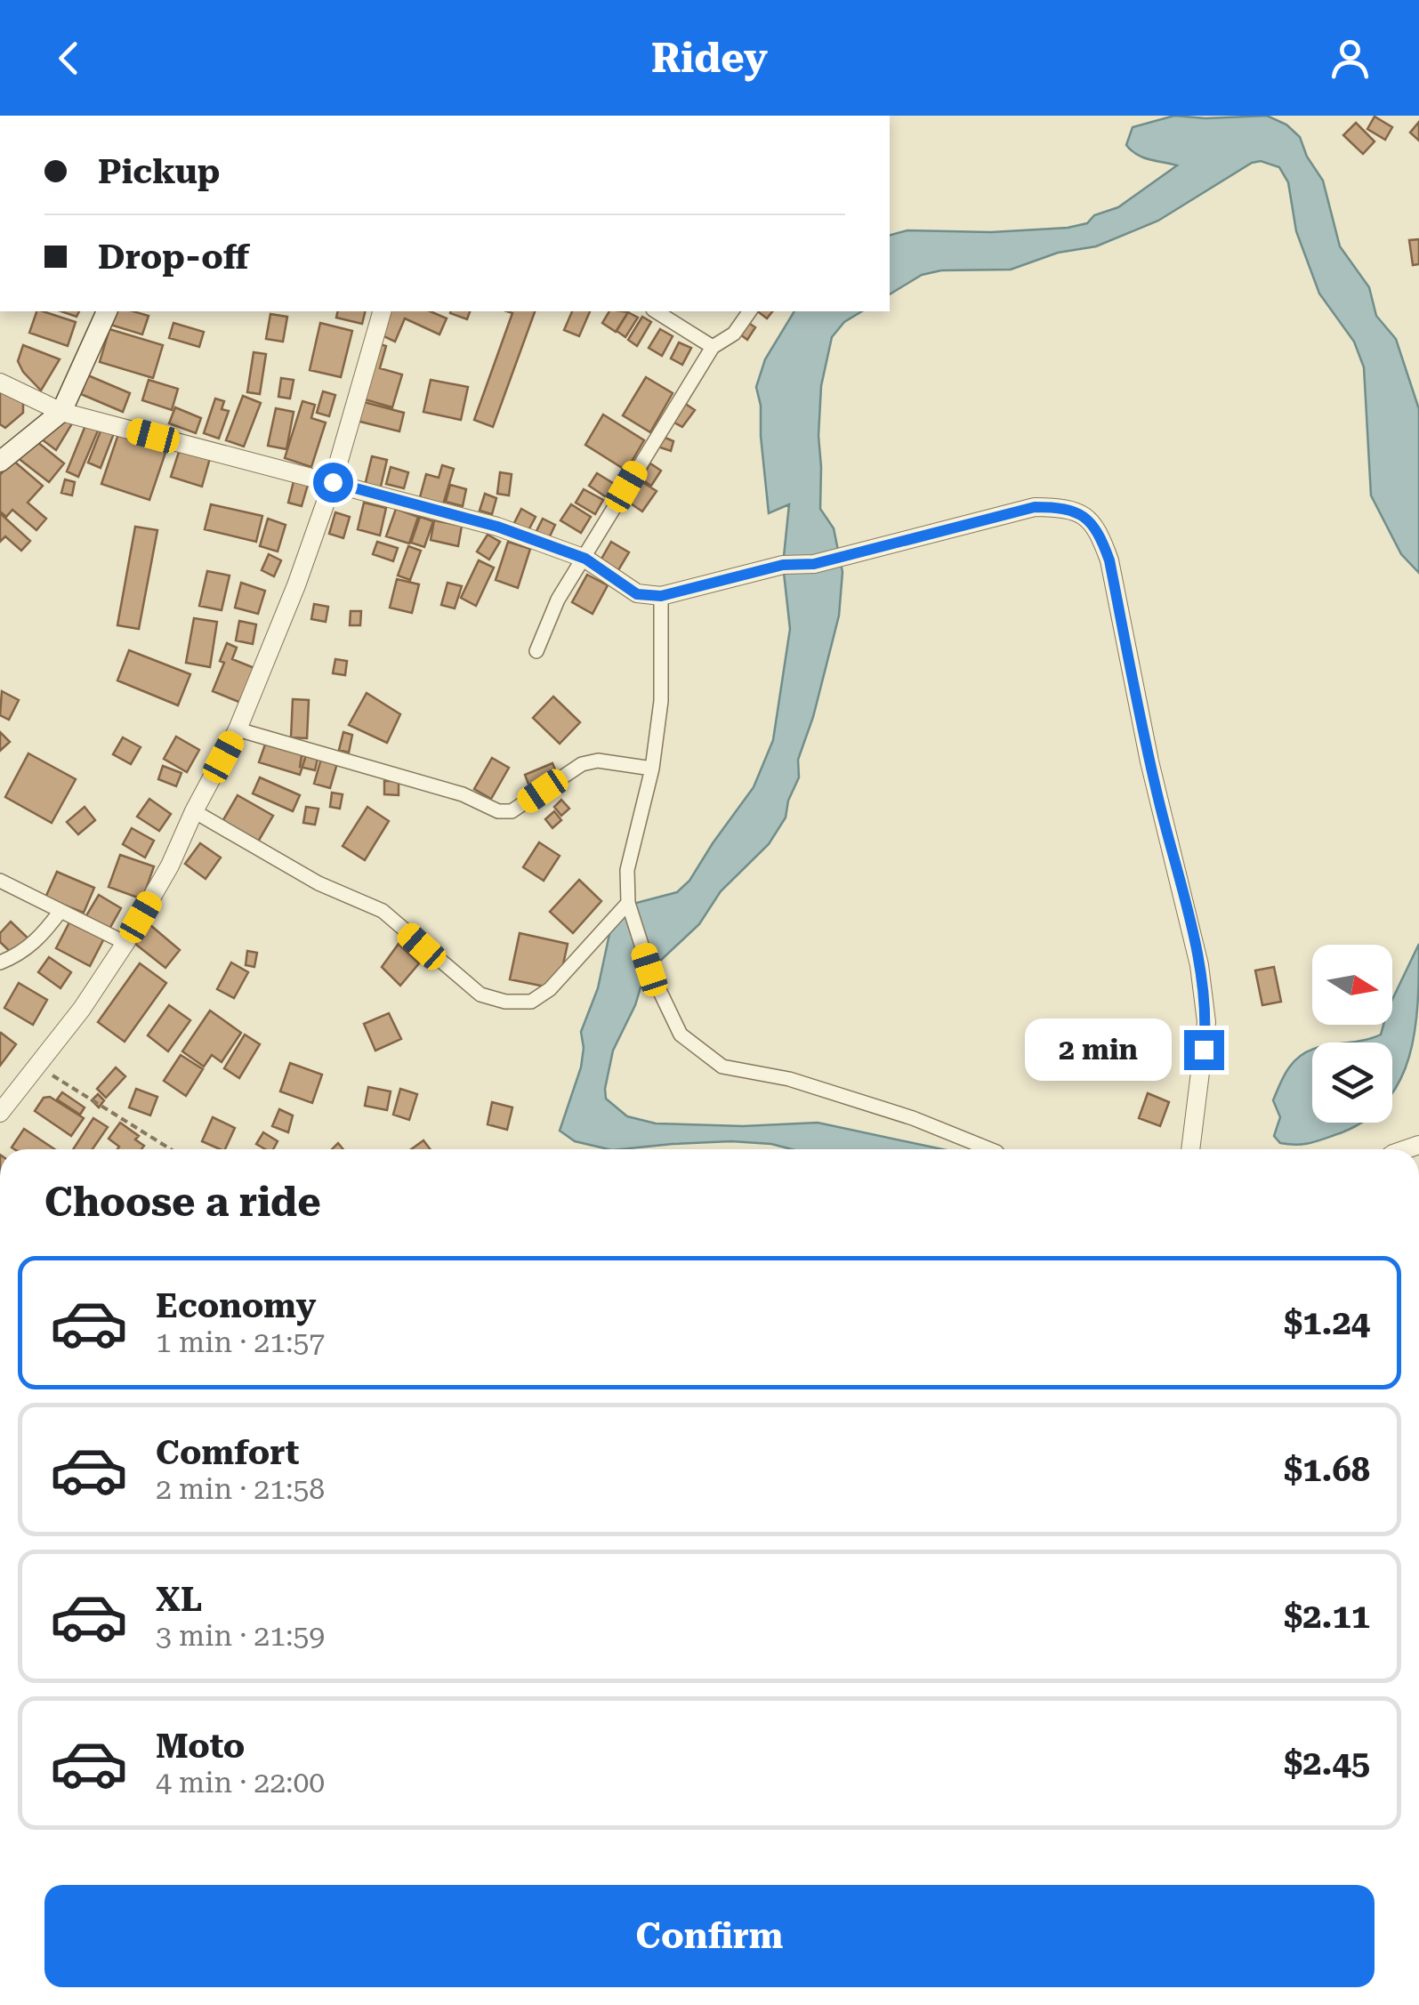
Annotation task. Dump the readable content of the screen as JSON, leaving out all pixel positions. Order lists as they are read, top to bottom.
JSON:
{
  "north": "right",
  "page": {
    "header": "Ridey",
    "banner": ["Pickup", "Drop-off"],
    "bubble": "2 min",
    "heading": "Choose a ride",
    "list": [
      {
        "name": "Economy",
        "note": "1 min · 21:57",
        "value": "$1.24"
      },
      {
        "name": "Comfort",
        "note": "2 min · 21:58",
        "value": "$1.68"
      },
      {
        "name": "XL",
        "note": "3 min · 21:59",
        "value": "$2.11"
      },
      {
        "name": "Moto",
        "note": "4 min · 22:00",
        "value": "$2.45"
      }
    ],
    "buttons": "Confirm"
  }
}
